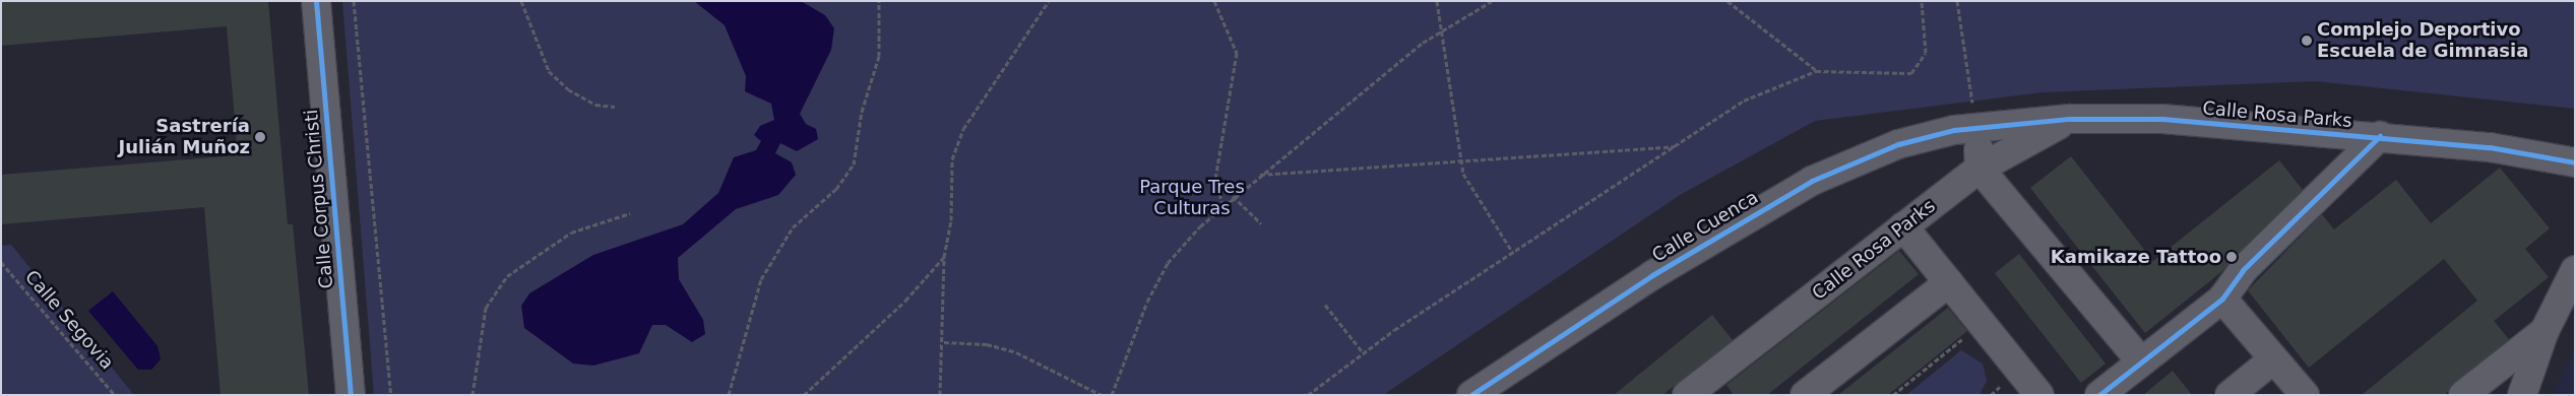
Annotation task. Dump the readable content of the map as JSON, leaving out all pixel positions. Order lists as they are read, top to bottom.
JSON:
{
  "streets": {
    "street": ["Calle Rosa Parks", "Calle Corpus Christi", "Calle Cuenca"],
    "path": ["Calle Segovia"]
  },
  "crossings": [
    ["Calle Rosa Parks", "Calle Cuenca"]
  ],
  "parks": ["Parque Tres Culturas"],
  "places": ["Complejo Deportivo Escuela de Gimnasia", "Sastrería Julián Muñoz", "Kamikaze Tattoo"]
}
